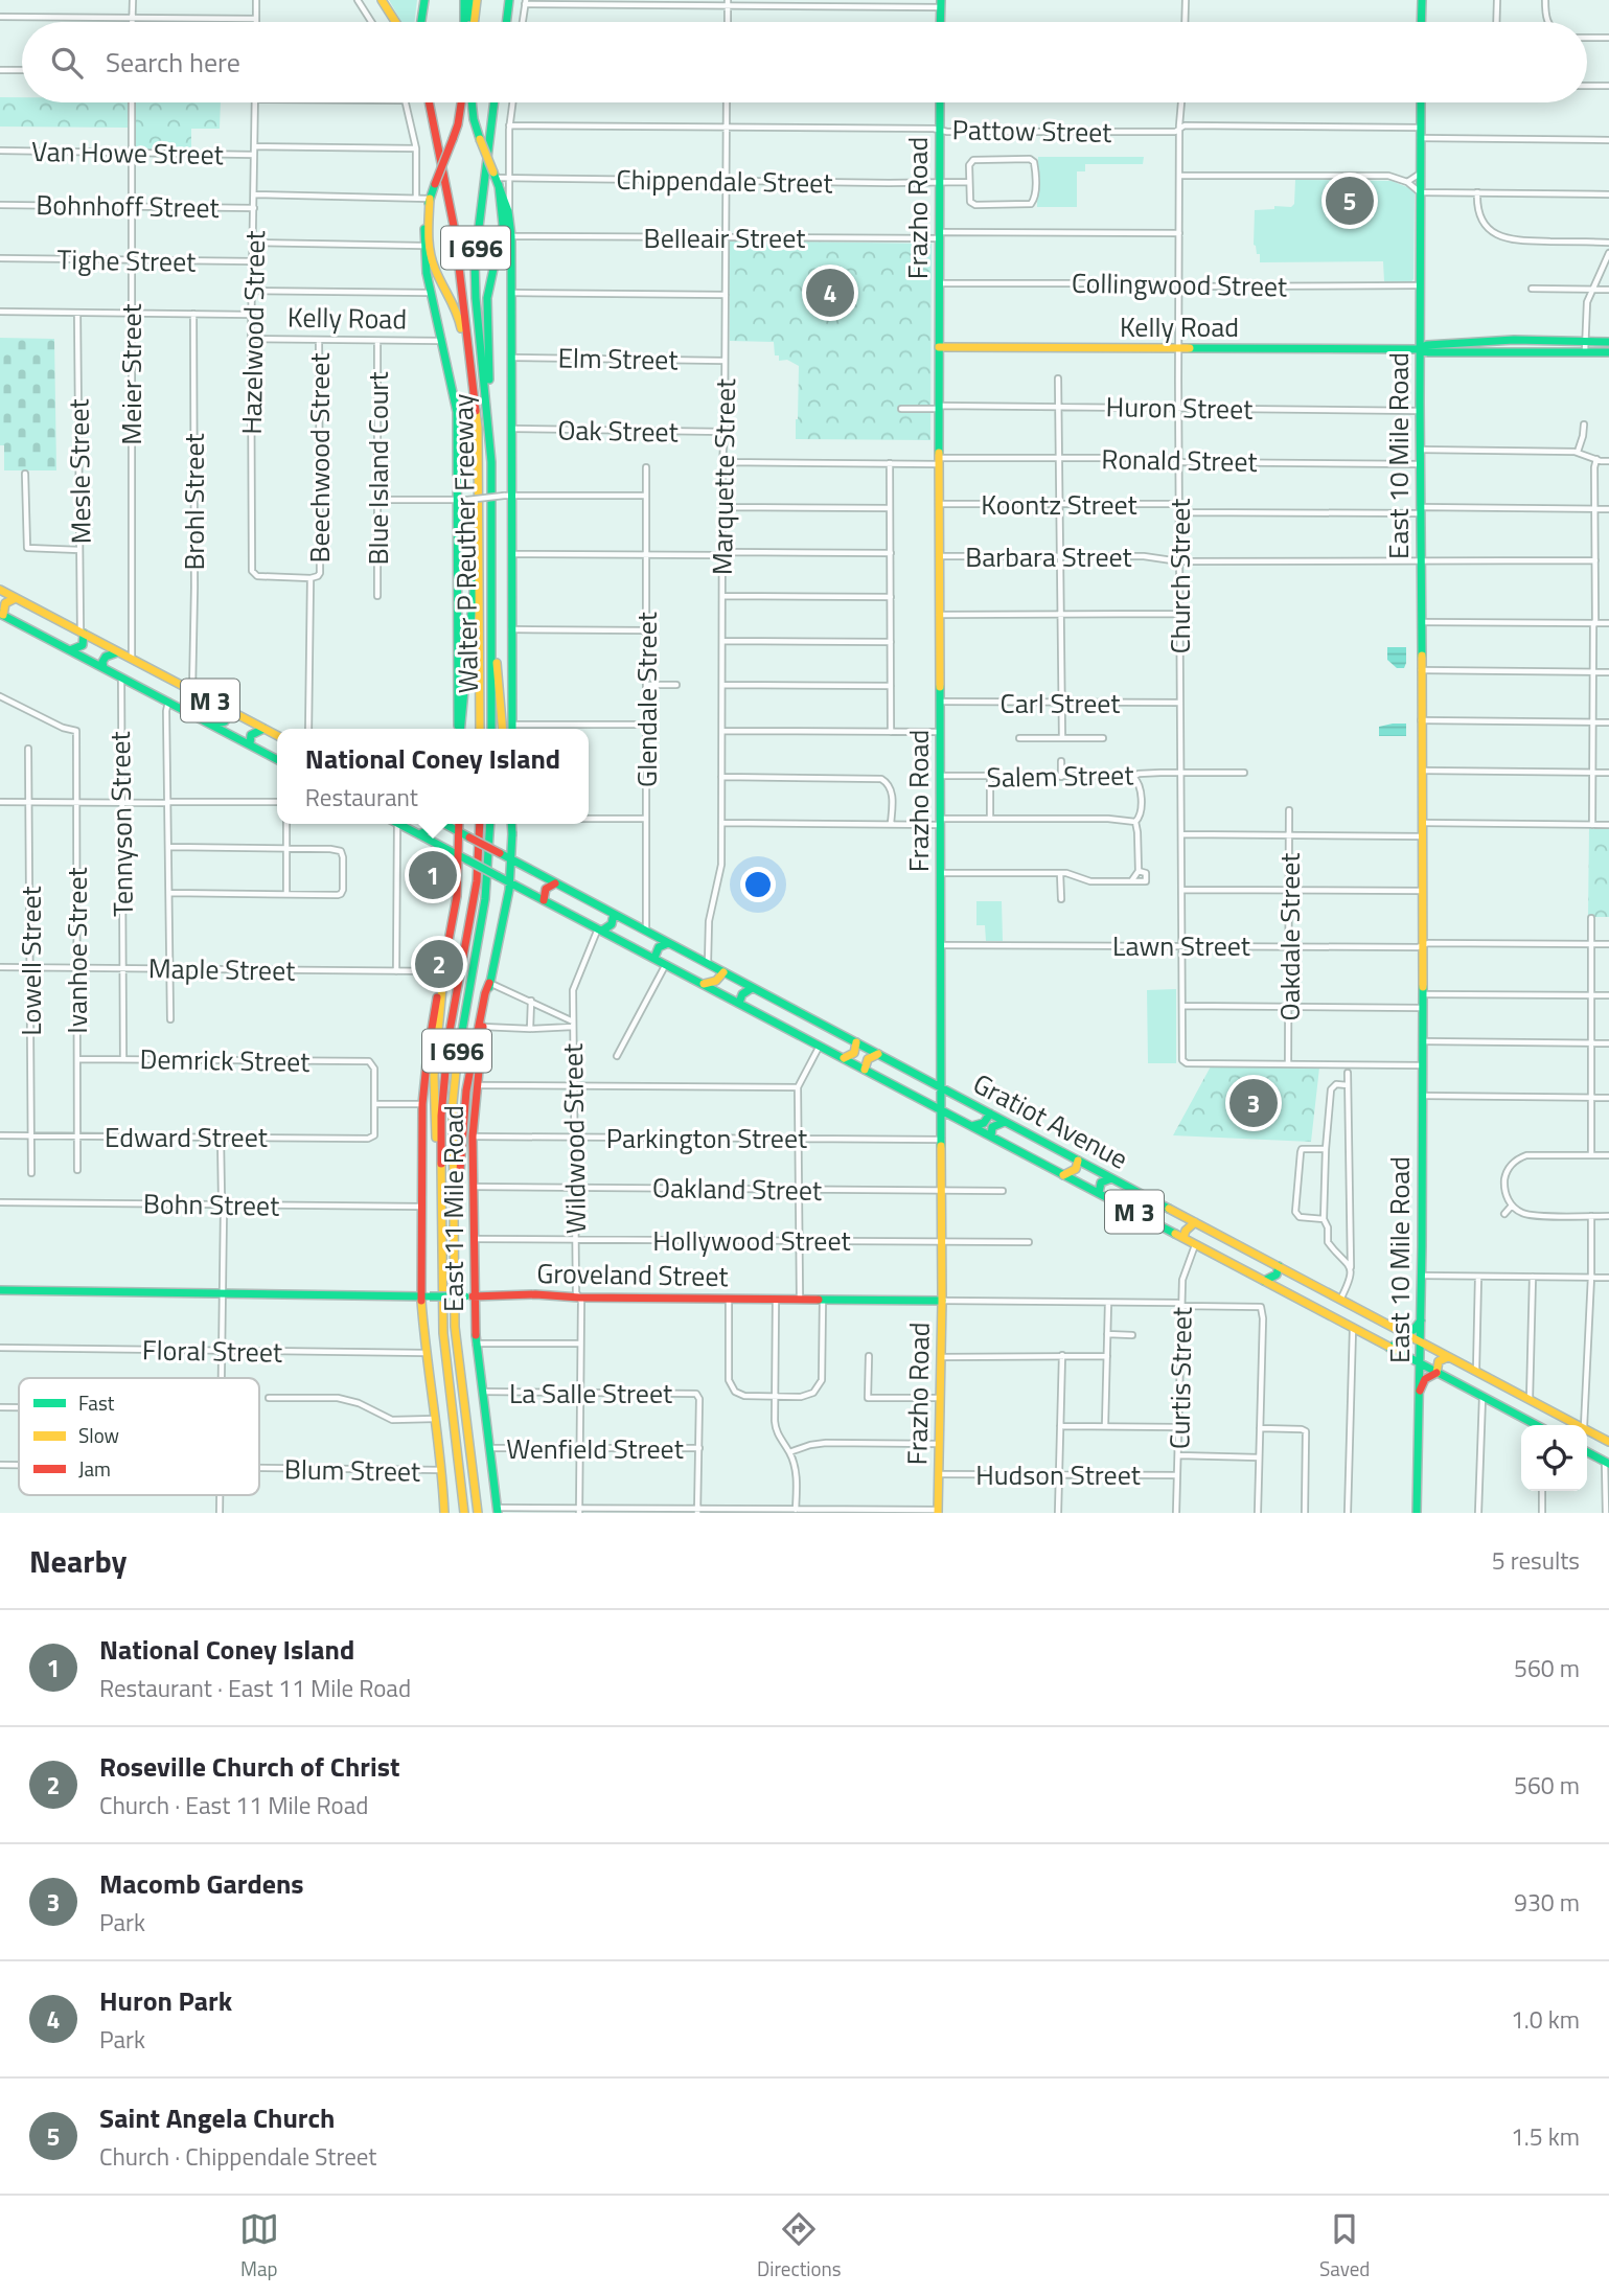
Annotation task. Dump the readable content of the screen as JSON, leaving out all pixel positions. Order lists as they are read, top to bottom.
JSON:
{
  "streets": {
    "main road": [
      "Frazho Road",
      "I 696",
      "Kelly Road",
      "East 10 Mile Road",
      "Walter P Reuther Freeway",
      "M 3",
      "Gratiot Avenue",
      "East 11 Mile Road",
      "Groveland Street"
    ],
    "street": [
      "Pattow Street",
      "Van Howe Street",
      "Chippendale Street",
      "Bohnhoff Street",
      "Belleair Street",
      "Tighe Street",
      "Collingwood Street",
      "Hazelwood Street",
      "Elm Street",
      "Meier Street",
      "Huron Street",
      "Oak Street",
      "Beechwood Street",
      "Ronald Street",
      "Blue Island Court",
      "Mesle Street",
      "Marquette Street",
      "Brohl Street",
      "Koontz Street",
      "Barbara Street",
      "Church Street",
      "Glendale Street",
      "Carl Street",
      "Salem Street",
      "Tennyson Street",
      "Oakdale Street",
      "Lawn Street",
      "Ivanhoe Street",
      "Lowell Street",
      "Maple Street",
      "Demrick Street",
      "Edward Street",
      "Parkington Street",
      "Wildwood Street",
      "Oakland Street",
      "Bohn Street",
      "Hollywood Street",
      "Floral Street",
      "Curtis Street",
      "La Salle Street",
      "Wenfield Street",
      "Blum Street",
      "Hudson Street"
    ]
  },
  "crossings": [
    ["Pattow Street", "Frazho Road"],
    ["Pattow Street", "East 10 Mile Road"],
    ["Pattow Street", "Marquette Street"],
    ["Pattow Street", "Church Street"],
    ["Van Howe Street", "Hazelwood Street"],
    ["Van Howe Street", "Meier Street"],
    ["Chippendale Street", "Frazho Road"],
    ["Chippendale Street", "Marquette Street"],
    ["Bohnhoff Street", "Hazelwood Street"],
    ["Bohnhoff Street", "Meier Street"],
    ["Frazho Road", "Belleair Street"],
    ["Frazho Road", "Collingwood Street"],
    ["Frazho Road", "Kelly Road"],
    ["Frazho Road", "Huron Street"],
    ["Frazho Road", "Ronald Street"],
    ["Frazho Road", "Koontz Street"],
    ["Frazho Road", "Barbara Street"],
    ["Frazho Road", "Carl Street"],
    ["Frazho Road", "Salem Street"],
    ["Frazho Road", "Lawn Street"],
    ["Frazho Road", "Gratiot Avenue"],
    ["Frazho Road", "Parkington Street"],
    ["Frazho Road", "Oakland Street"],
    ["Frazho Road", "Hollywood Street"],
    ["Frazho Road", "Groveland Street"],
    ["Frazho Road", "Hudson Street"],
    ["Belleair Street", "Marquette Street"],
    ["Belleair Street", "Church Street"],
    ["Tighe Street", "Hazelwood Street"],
    ["Tighe Street", "Meier Street"],
    ["Collingwood Street", "East 10 Mile Road"],
    ["Collingwood Street", "Church Street"],
    ["Kelly Road", "Hazelwood Street"],
    ["Kelly Road", "East 10 Mile Road"],
    ["Kelly Road", "Beechwood Street"],
    ["Kelly Road", "Blue Island Court"],
    ["Kelly Road", "Church Street"],
    ["Hazelwood Street", "Beechwood Street"],
    ["Elm Street", "Marquette Street"],
    ["Meier Street", "M 3"],
    ["Huron Street", "East 10 Mile Road"],
    ["Huron Street", "Church Street"],
    ["Oak Street", "Marquette Street"],
    ["East 10 Mile Road", "Ronald Street"],
    ["East 10 Mile Road", "Barbara Street"],
    ["East 10 Mile Road", "Gratiot Avenue"],
    ["Ronald Street", "Marquette Street"],
    ["Ronald Street", "Church Street"],
    ["Mesle Street", "M 3"],
    ["Marquette Street", "Gratiot Avenue"],
    ["Brohl Street", "M 3"],
    ["Koontz Street", "Church Street"],
    ["Barbara Street", "Church Street"],
    ["Church Street", "Carl Street"],
    ["Church Street", "Salem Street"],
    ["Church Street", "Oakdale Street"],
    ["Church Street", "Lawn Street"],
    ["Glendale Street", "Gratiot Avenue"],
    ["M 3", "Tennyson Street"],
    ["M 3", "Gratiot Avenue"],
    ["M 3", "East 11 Mile Road"],
    ["Tennyson Street", "Maple Street"],
    ["Tennyson Street", "Demrick Street"],
    ["Oakdale Street", "Lawn Street"],
    ["Ivanhoe Street", "Maple Street"],
    ["Ivanhoe Street", "Demrick Street"],
    ["Ivanhoe Street", "Edward Street"],
    ["Lowell Street", "Maple Street"],
    ["Lowell Street", "Edward Street"],
    ["Maple Street", "East 11 Mile Road"],
    ["Demrick Street", "Edward Street"],
    ["Gratiot Avenue", "Wildwood Street"],
    ["Gratiot Avenue", "East 11 Mile Road"],
    ["Gratiot Avenue", "Curtis Street"],
    ["Parkington Street", "Wildwood Street"],
    ["Parkington Street", "East 11 Mile Road"],
    ["Wildwood Street", "Oakland Street"],
    ["Wildwood Street", "Hollywood Street"],
    ["Wildwood Street", "Groveland Street"],
    ["Wildwood Street", "La Salle Street"],
    ["Wildwood Street", "Wenfield Street"],
    ["Oakland Street", "East 11 Mile Road"],
    ["Bohn Street", "East 11 Mile Road"],
    ["East 11 Mile Road", "Hollywood Street"],
    ["East 11 Mile Road", "Groveland Street"],
    ["East 11 Mile Road", "Floral Street"],
    ["East 11 Mile Road", "La Salle Street"],
    ["East 11 Mile Road", "Wenfield Street"],
    ["East 11 Mile Road", "Blum Street"],
    ["Groveland Street", "Curtis Street"],
    ["Curtis Street", "Hudson Street"],
    ["La Salle Street", "Wenfield Street"]
  ],
  "legend": ["Fast", "Slow", "Jam"],
  "page": {
    "search": "Search here",
    "pins": [
      "5",
      "4",
      "1",
      "2",
      "3"
    ],
    "popup": ["National Coney Island", "Restaurant"],
    "heading": ["Nearby", "5 results"],
    "list": [
      {
        "mark": "1",
        "name": "National Coney Island",
        "note": "Restaurant · East 11 Mile Road",
        "value": "560 m"
      },
      {
        "mark": "2",
        "name": "Roseville Church of Christ",
        "note": "Church · East 11 Mile Road",
        "value": "560 m"
      },
      {
        "mark": "3",
        "name": "Macomb Gardens",
        "note": "Park",
        "value": "930 m"
      },
      {
        "mark": "4",
        "name": "Huron Park",
        "note": "Park",
        "value": "1.0 km"
      },
      {
        "mark": "5",
        "name": "Saint Angela Church",
        "note": "Church · Chippendale Street",
        "value": "1.5 km"
      }
    ],
    "nav": ["Map", "Directions", "Saved"]
  }
}
